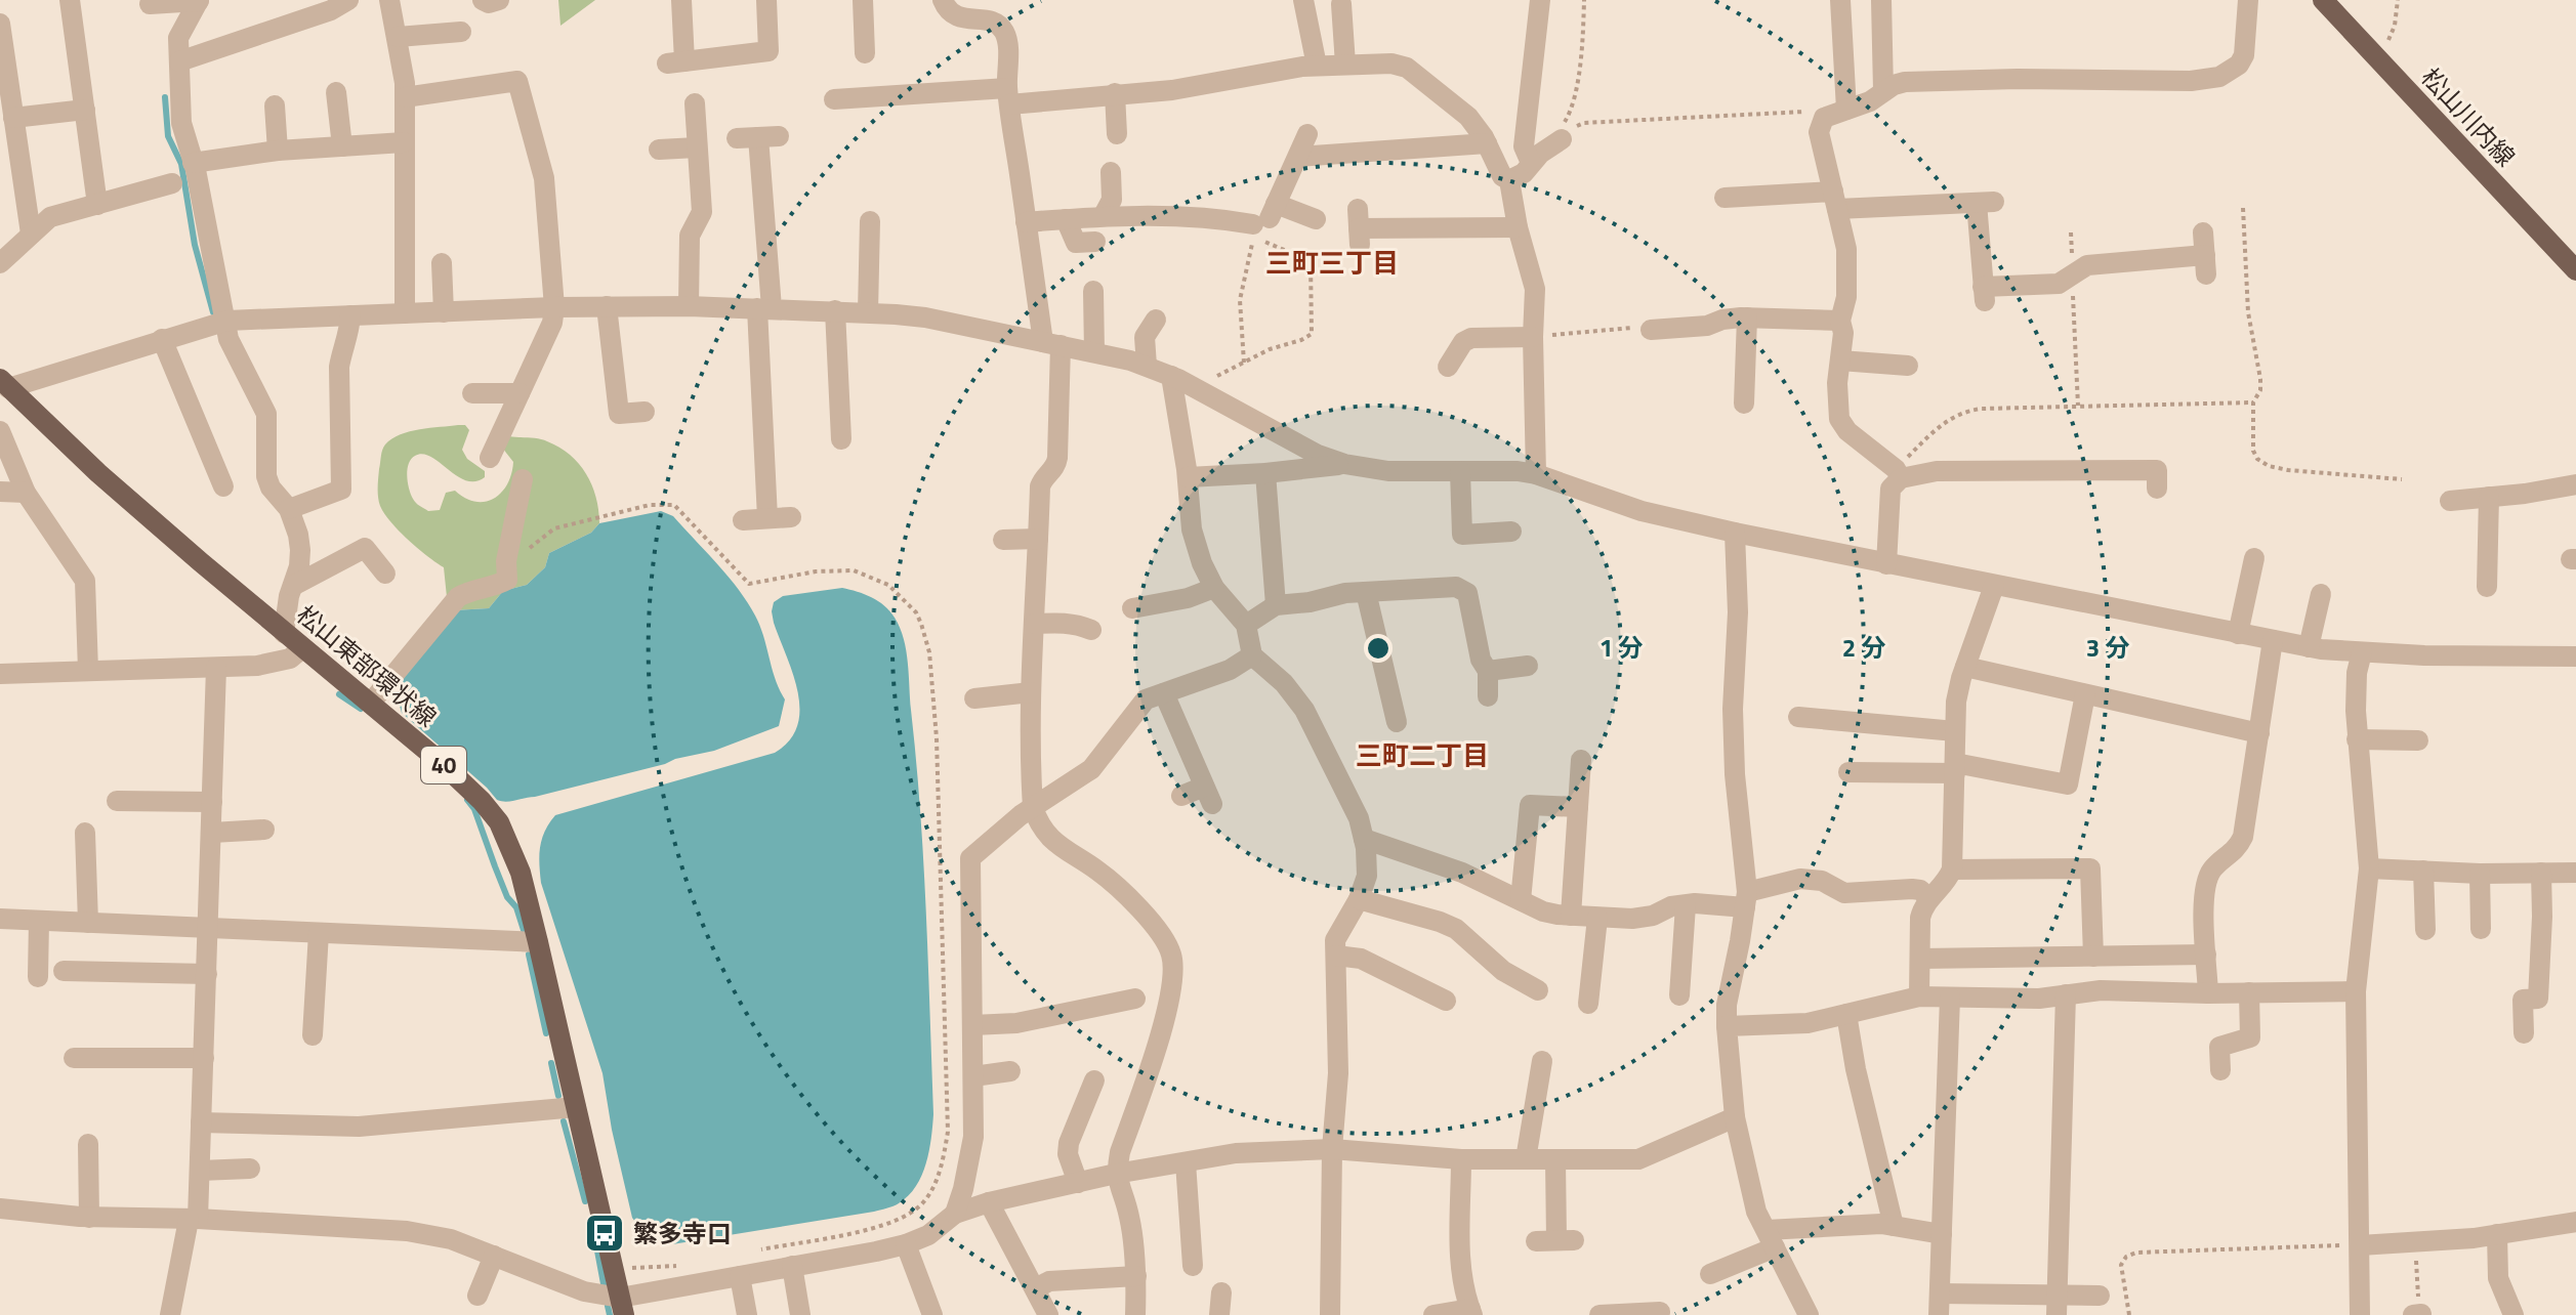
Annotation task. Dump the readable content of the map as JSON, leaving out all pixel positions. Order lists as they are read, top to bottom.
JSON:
{
  "streets": {
    "main road": ["松山川内線", "松山東部環状線", "40"]
  },
  "districts": ["三町三丁目", "三町二丁目"],
  "places": {
    "bus stop": ["繁多寺口"]
  },
  "rings": ["1 分", "2 分", "3 分"]
}
